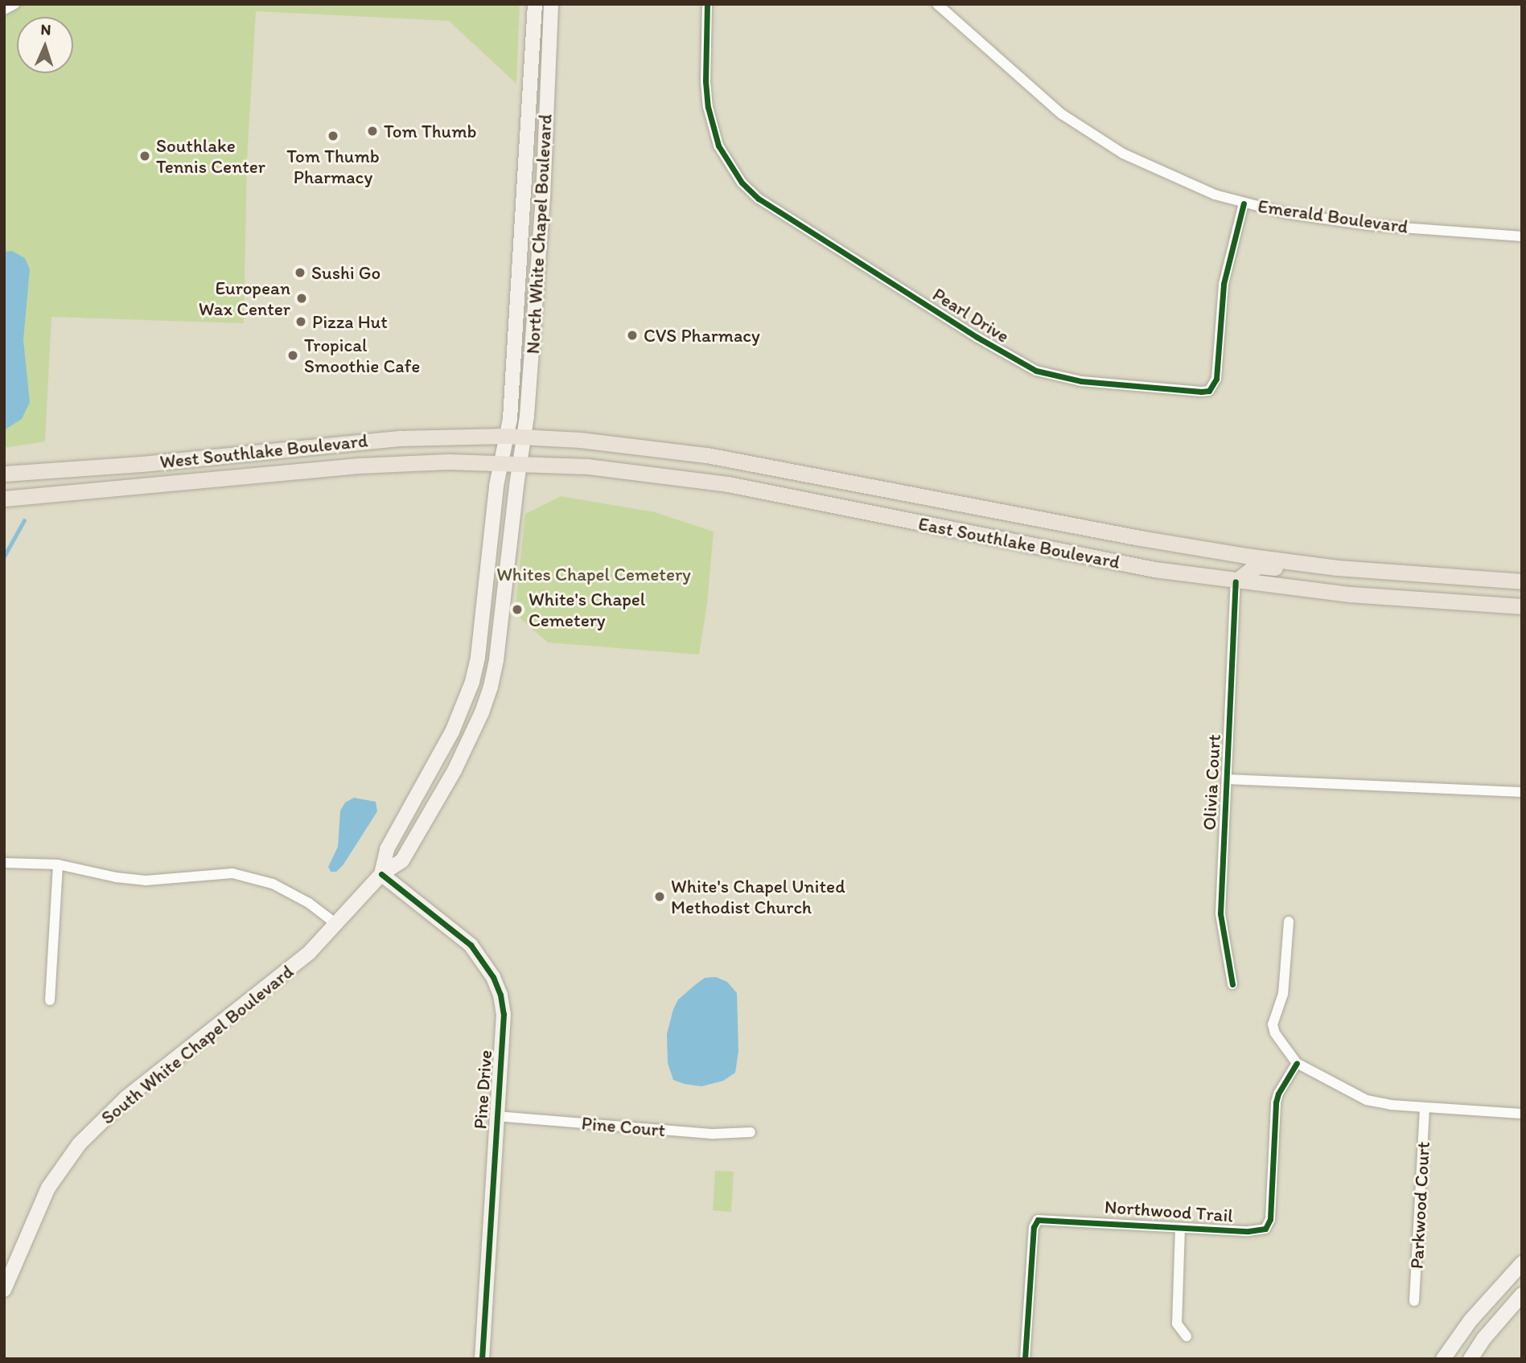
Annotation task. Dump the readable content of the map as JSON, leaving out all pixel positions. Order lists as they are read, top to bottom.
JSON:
{
  "streets": {
    "main road": [
      "North White Chapel Boulevard",
      "West Southlake Boulevard",
      "East Southlake Boulevard",
      "South White Chapel Boulevard",
      "Pine Drive"
    ],
    "street": [
      "Emerald Boulevard",
      "Pearl Drive",
      "Olivia Court",
      "Pine Court",
      "Parkwood Court",
      "Northwood Trail"
    ]
  },
  "crossings": [
    ["Emerald Boulevard", "Pearl Drive"],
    ["North White Chapel Boulevard", "West Southlake Boulevard"],
    ["North White Chapel Boulevard", "East Southlake Boulevard"],
    ["North White Chapel Boulevard", "South White Chapel Boulevard"],
    ["West Southlake Boulevard", "East Southlake Boulevard"],
    ["West Southlake Boulevard", "South White Chapel Boulevard"],
    ["East Southlake Boulevard", "Olivia Court"],
    ["East Southlake Boulevard", "South White Chapel Boulevard"],
    ["South White Chapel Boulevard", "Pine Drive"],
    ["Pine Drive", "Pine Court"]
  ],
  "parks": ["Whites Chapel Cemetery"],
  "places": [
    "Tom Thumb",
    "Tom Thumb Pharmacy",
    "Southlake Tennis Center",
    "Sushi Go",
    "European Wax Center",
    "Pizza Hut",
    "CVS Pharmacy",
    "Tropical Smoothie Cafe",
    "White's Chapel Cemetery",
    "White's Chapel United Methodist Church"
  ],
  "north": "top"
}
